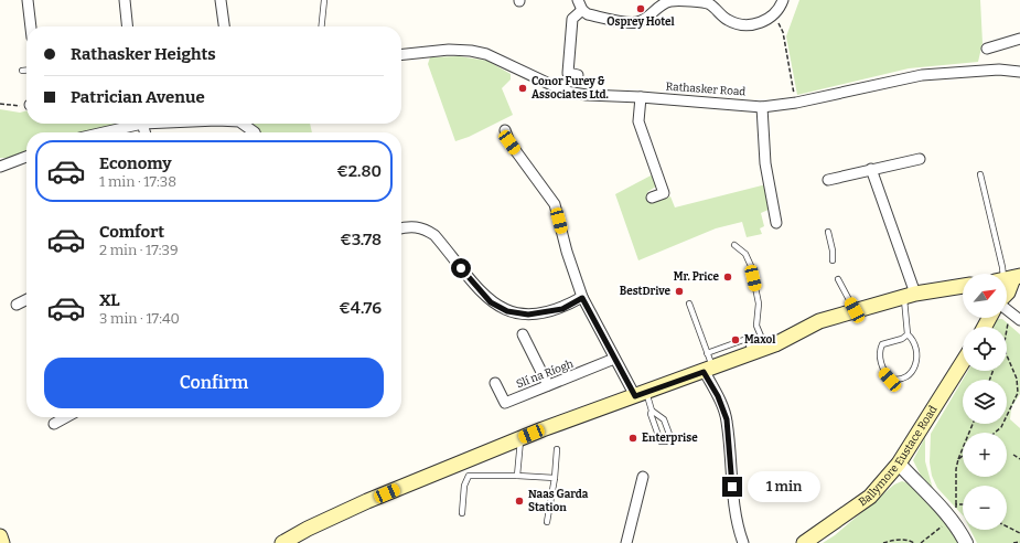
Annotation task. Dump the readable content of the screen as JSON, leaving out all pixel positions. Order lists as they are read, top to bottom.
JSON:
{
  "streets": {
    "main road": ["Ballymore Eustace Road"],
    "street": ["Rathasker Road", "Slí na Ríogh"]
  },
  "places": [
    "Osprey Hotel",
    "Conor Furey & Associates Ltd.",
    "Mr. Price",
    "BestDrive",
    "Maxol",
    "Enterprise",
    "Naas Garda Station"
  ],
  "north": "top right",
  "page": {
    "banner": ["Rathasker Heights", "Patrician Avenue"],
    "list": [
      {
        "name": "Economy",
        "note": "1 min · 17:38",
        "value": "€2.80"
      },
      {
        "name": "Comfort",
        "note": "2 min · 17:39",
        "value": "€3.78"
      },
      {
        "name": "XL",
        "note": "3 min · 17:40",
        "value": "€4.76"
      }
    ],
    "map_buttons": ["+", "−"],
    "buttons": "Confirm",
    "bubble": "1 min"
  }
}
